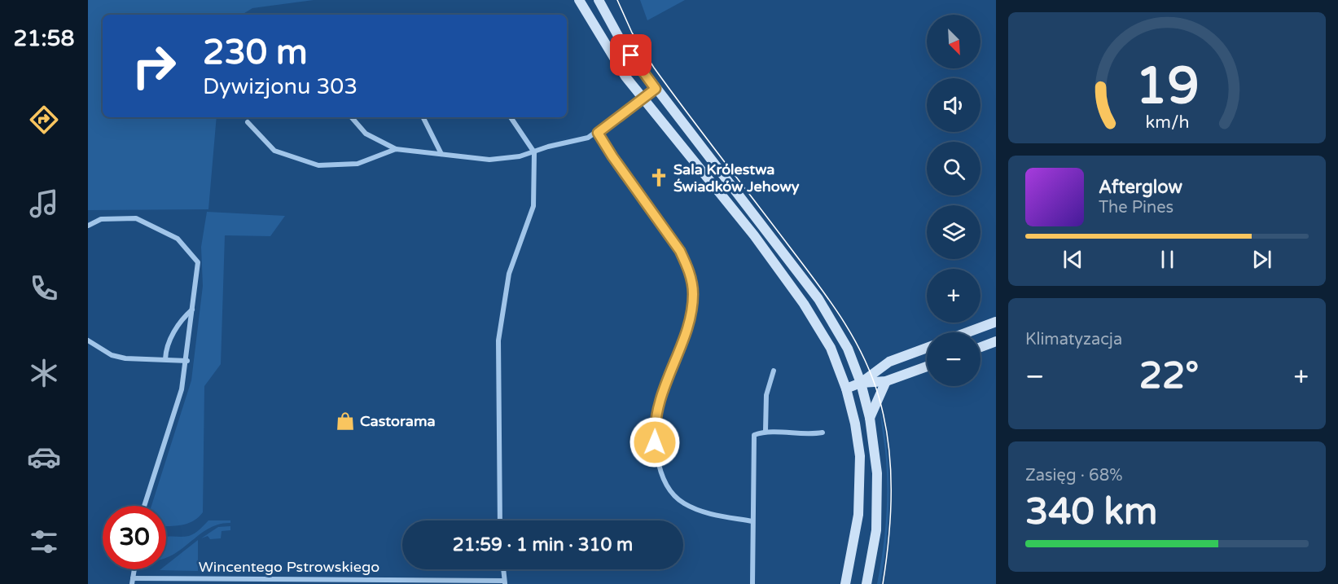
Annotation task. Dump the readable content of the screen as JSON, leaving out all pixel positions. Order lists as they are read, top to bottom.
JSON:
{
  "streets": {
    "street": ["Wincentego Pstrowskiego"]
  },
  "places": {
    "church": ["Sala Królestwa Świadków Jehowy"],
    "shop": ["Castorama"]
  },
  "north": "bottom right",
  "page": {
    "tabs": "21:58",
    "map_buttons": ["+", "−"],
    "turn": ["230 m", "Dywizjonu 303"],
    "song": ["Afterglow", "The Pines"],
    "tile": [
      "Klimatyzacja",
      ["Zasięg · 68%", "340 km"]
    ],
    "heat": ["−", "22°", "+"],
    "limit": "30",
    "trip": "21:59 · 1 min · 310 m",
    "gauge": ["19", "km/h"]
  }
}
